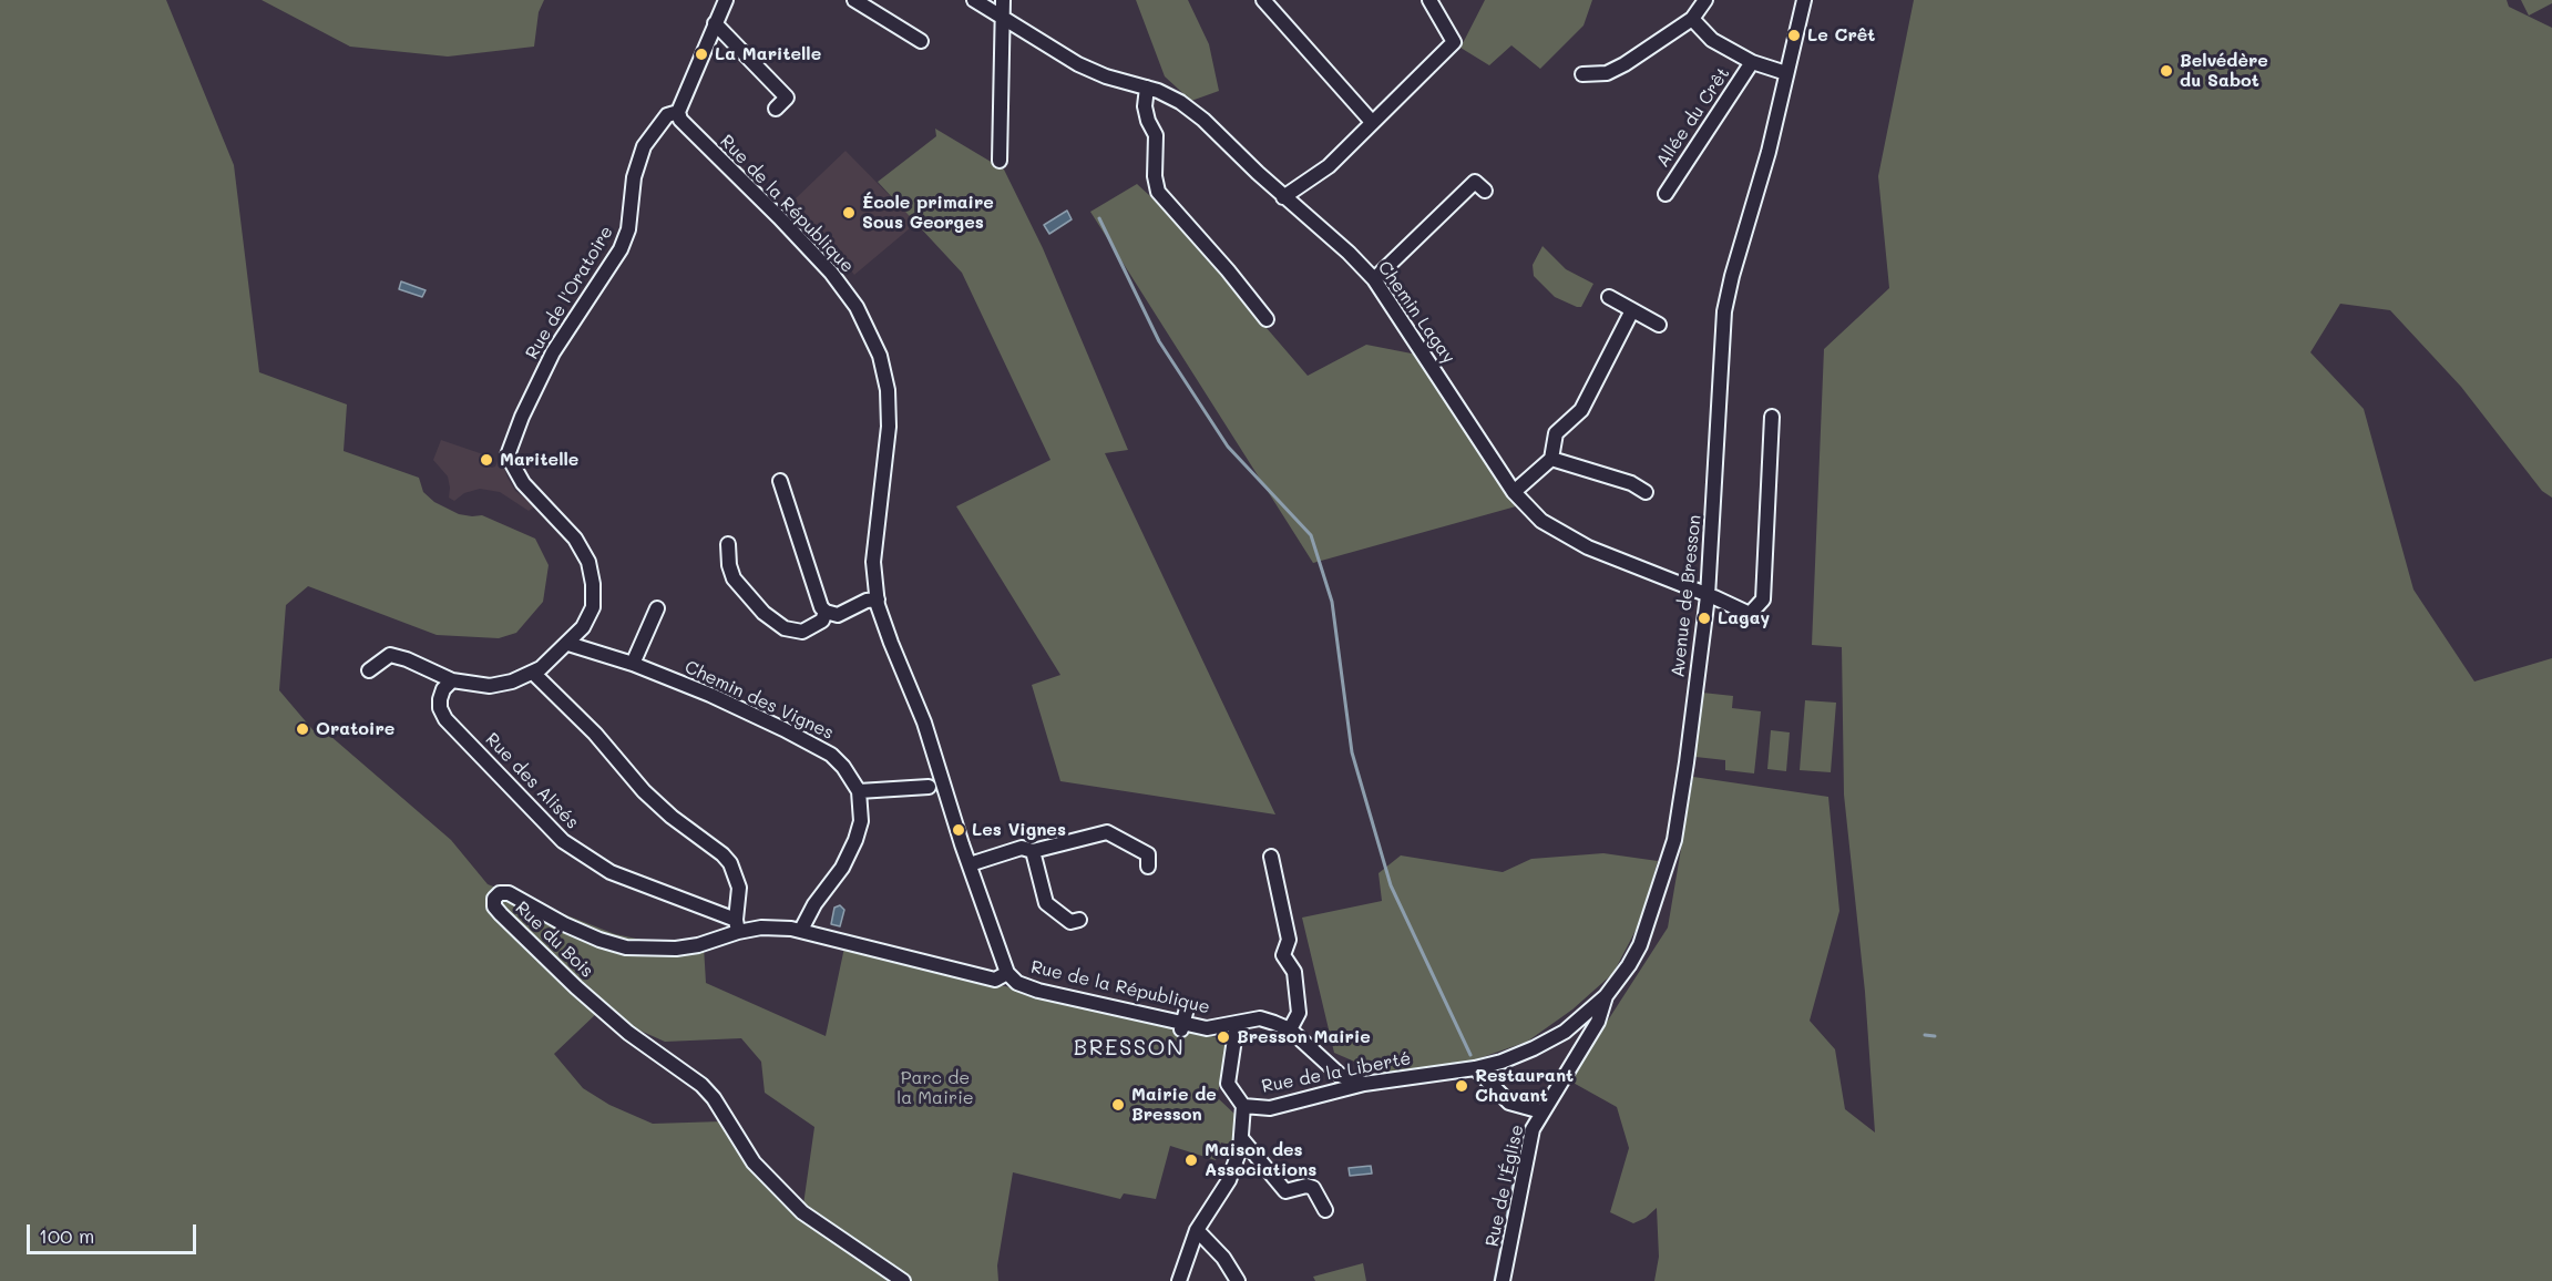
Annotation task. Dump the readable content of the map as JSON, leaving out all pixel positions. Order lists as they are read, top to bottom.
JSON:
{
  "streets": {
    "street": [
      "Allée du Crêt",
      "Rue de la République",
      "Rue de l'Oratoire",
      "Chemin Lagay",
      "Avenue de Bresson",
      "Chemin des Vignes",
      "Rue des Alisés",
      "Rue du Bois",
      "Rue de la Liberté",
      "Rue de l'Église"
    ]
  },
  "crossings": [
    ["Rue de la République", "Rue de l'Oratoire"],
    ["Rue de la République", "Rue du Bois"],
    ["Rue de la République", "Rue de la Liberté"],
    ["Rue de l'Oratoire", "Chemin des Vignes"],
    ["Rue de l'Oratoire", "Rue des Alisés"],
    ["Chemin Lagay", "Avenue de Bresson"],
    ["Avenue de Bresson", "Rue de la Liberté"],
    ["Avenue de Bresson", "Rue de l'Église"],
    ["Rue des Alisés", "Rue du Bois"]
  ],
  "districts": ["BRESSON"],
  "parks": ["Parc de la Mairie"],
  "places": [
    "Le Crêt",
    "La Maritelle",
    "Belvédère du Sabot",
    "École primaire Sous Georges",
    "Maritelle",
    "Lagay",
    "Oratoire",
    "Les Vignes",
    "Bresson Mairie",
    "Restaurant Chavant",
    "Mairie de Bresson",
    "Maison des Associations"
  ],
  "scale_bar": "100 m"
}
